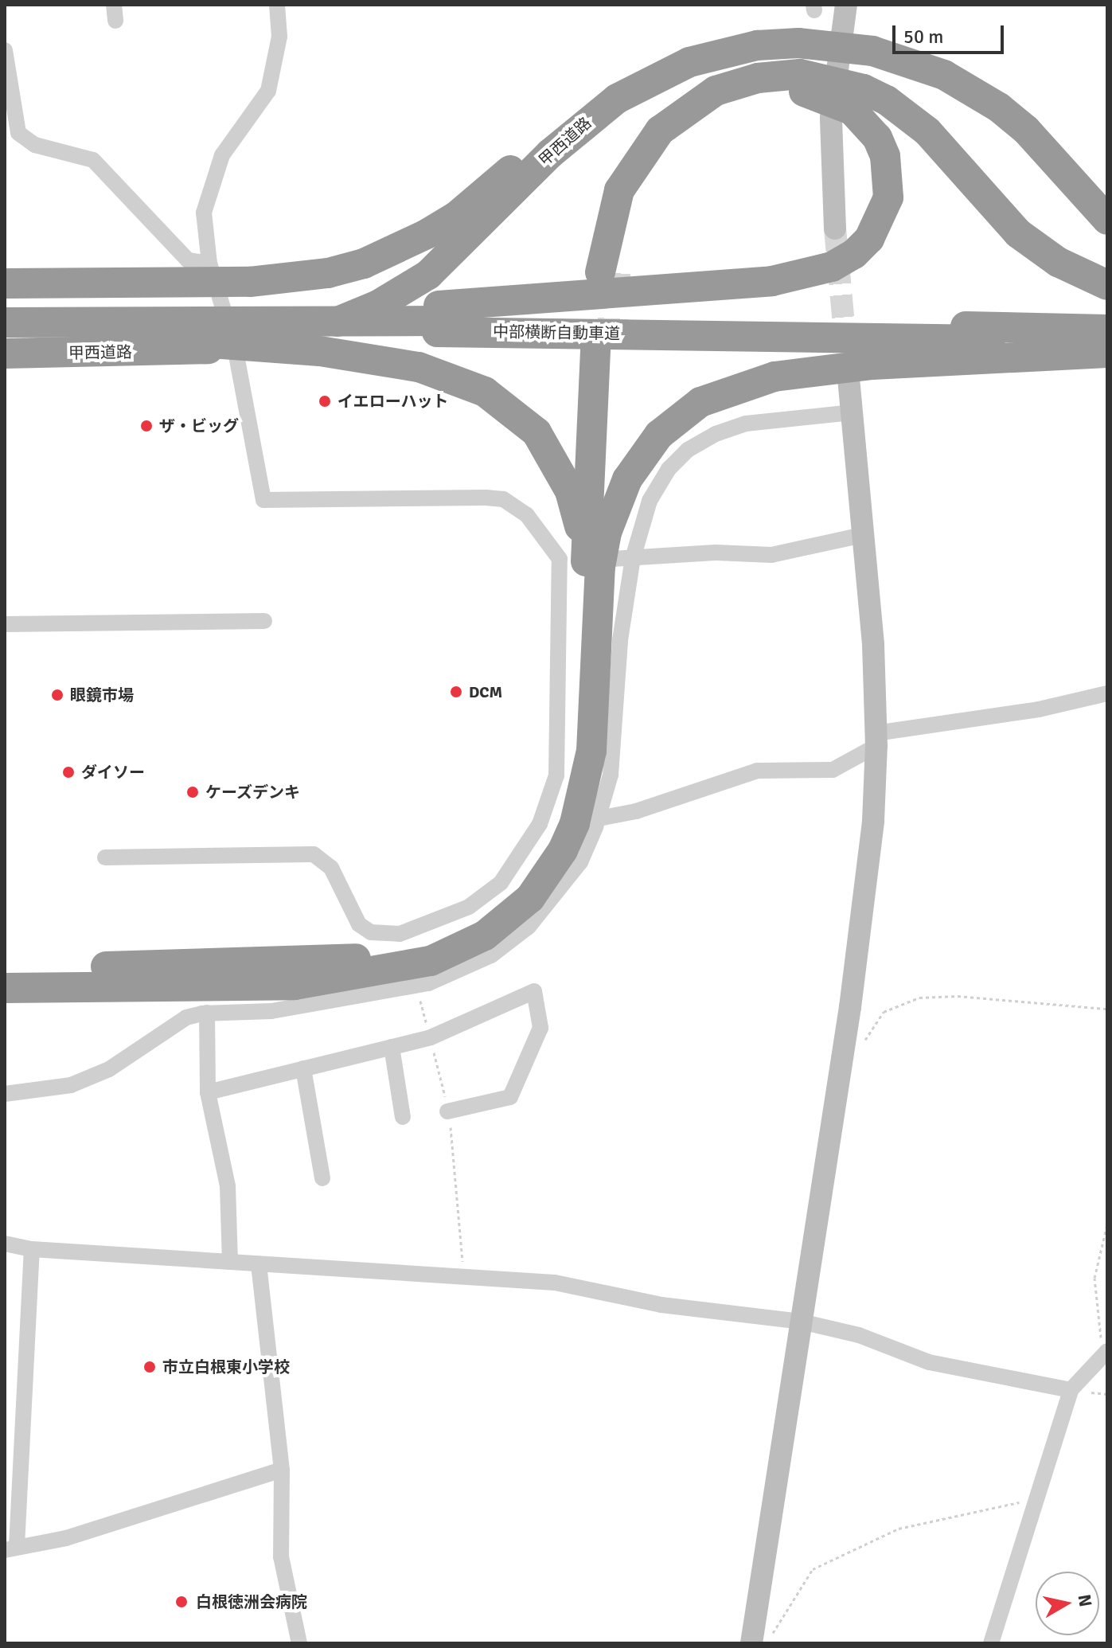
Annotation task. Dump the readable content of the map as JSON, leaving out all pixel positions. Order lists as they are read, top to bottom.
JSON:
{
  "streets": {
    "highway": ["甲西道路", "中部横断自動車道"]
  },
  "places": [
    "イエローハット",
    "ザ・ビッグ",
    "DCM",
    "眼鏡市場",
    "ダイソー",
    "ケーズデンキ",
    "市立白根東小学校",
    "白根徳洲会病院"
  ],
  "scale_bar": "50 m",
  "north": "right"
}
